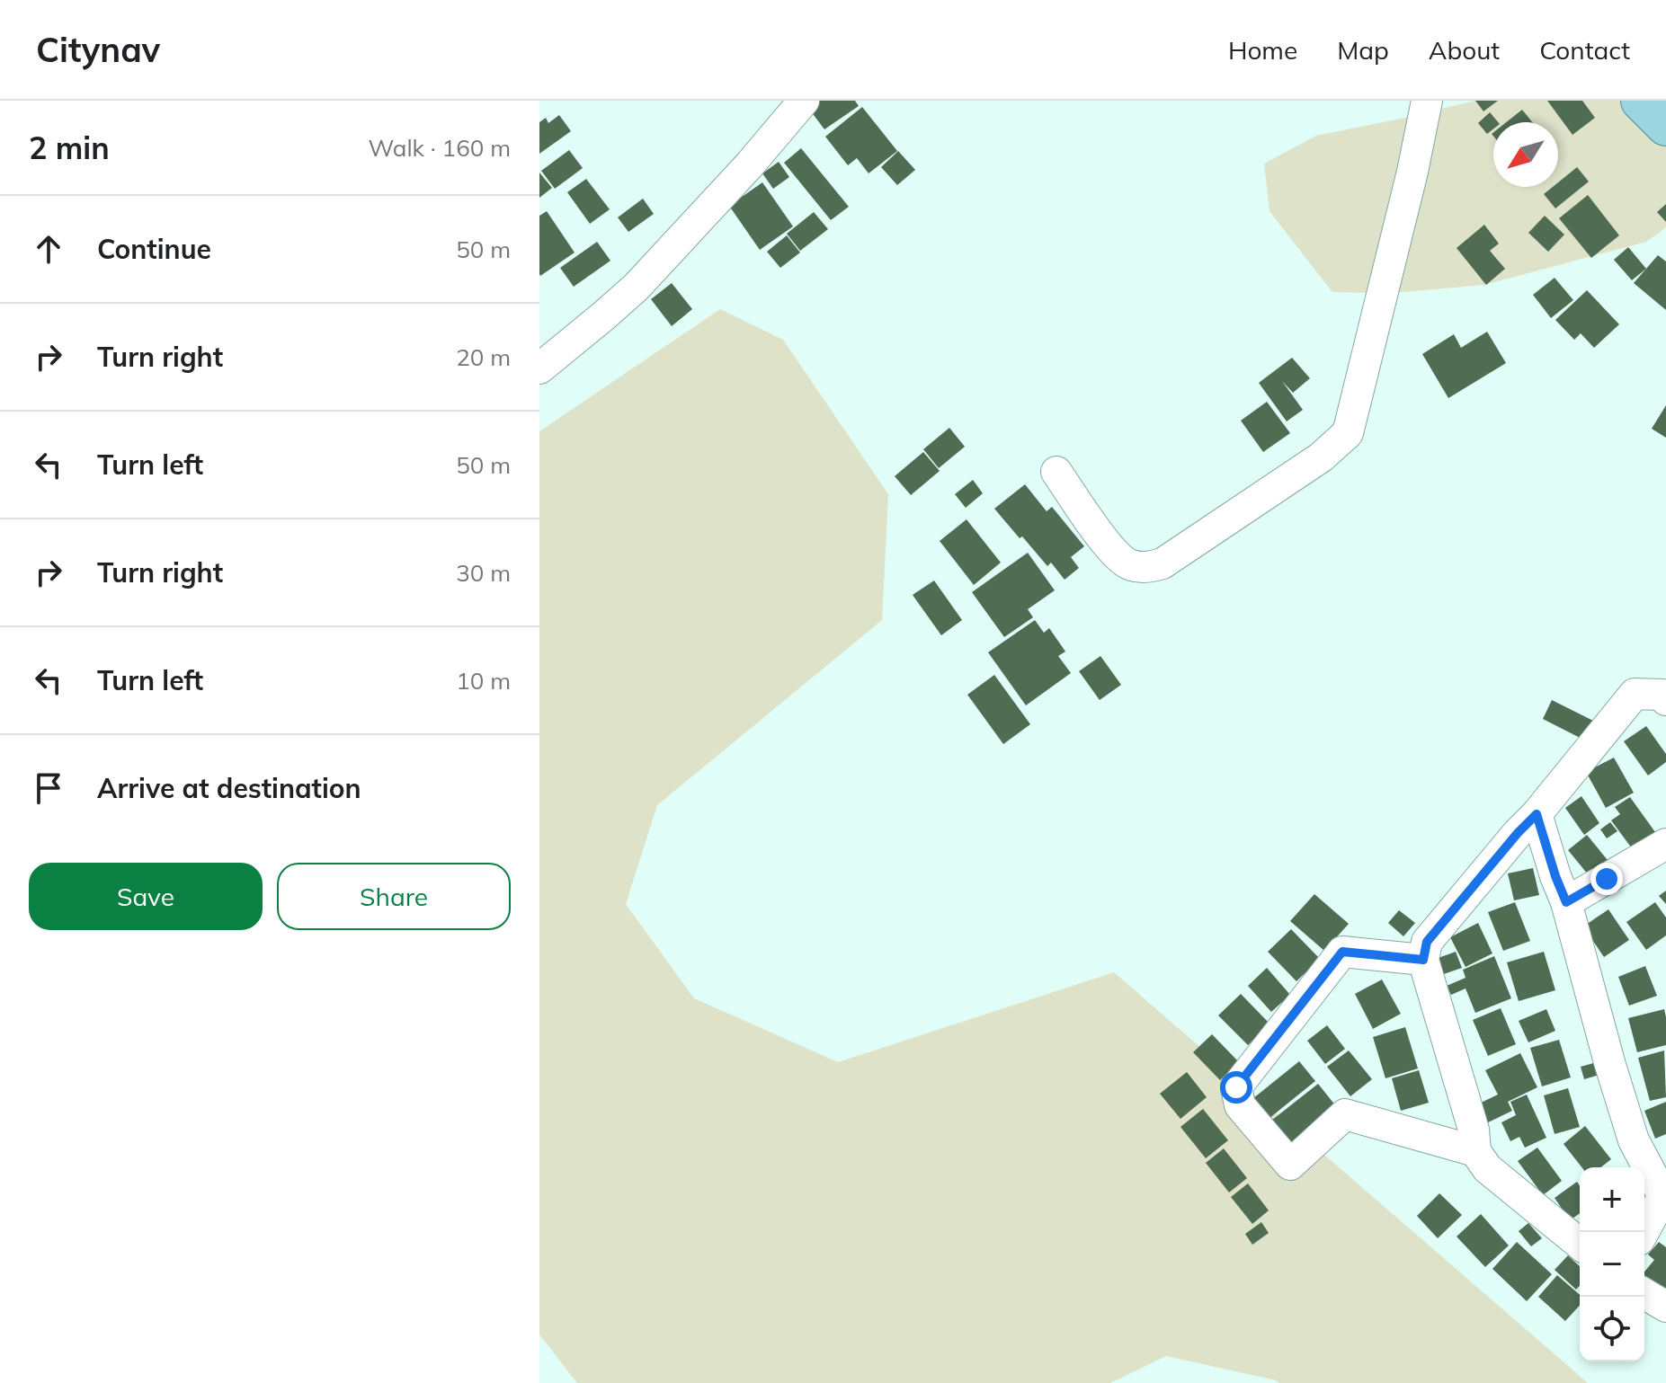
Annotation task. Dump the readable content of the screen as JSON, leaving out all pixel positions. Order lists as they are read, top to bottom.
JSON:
{
  "north": "bottom left",
  "page": {
    "header": "Citynav",
    "nav": [
      "Home",
      "Map",
      "About",
      "Contact"
    ],
    "heading": ["2 min", "Walk · 160 m"],
    "list": [
      ["Continue", "50 m"],
      ["Turn right", "20 m"],
      ["Turn left", "50 m"],
      ["Turn right", "30 m"],
      ["Turn left", "10 m"],
      "Arrive at destination"
    ],
    "buttons": ["Save", "Share"],
    "map_buttons": ["+", "−"]
  }
}
